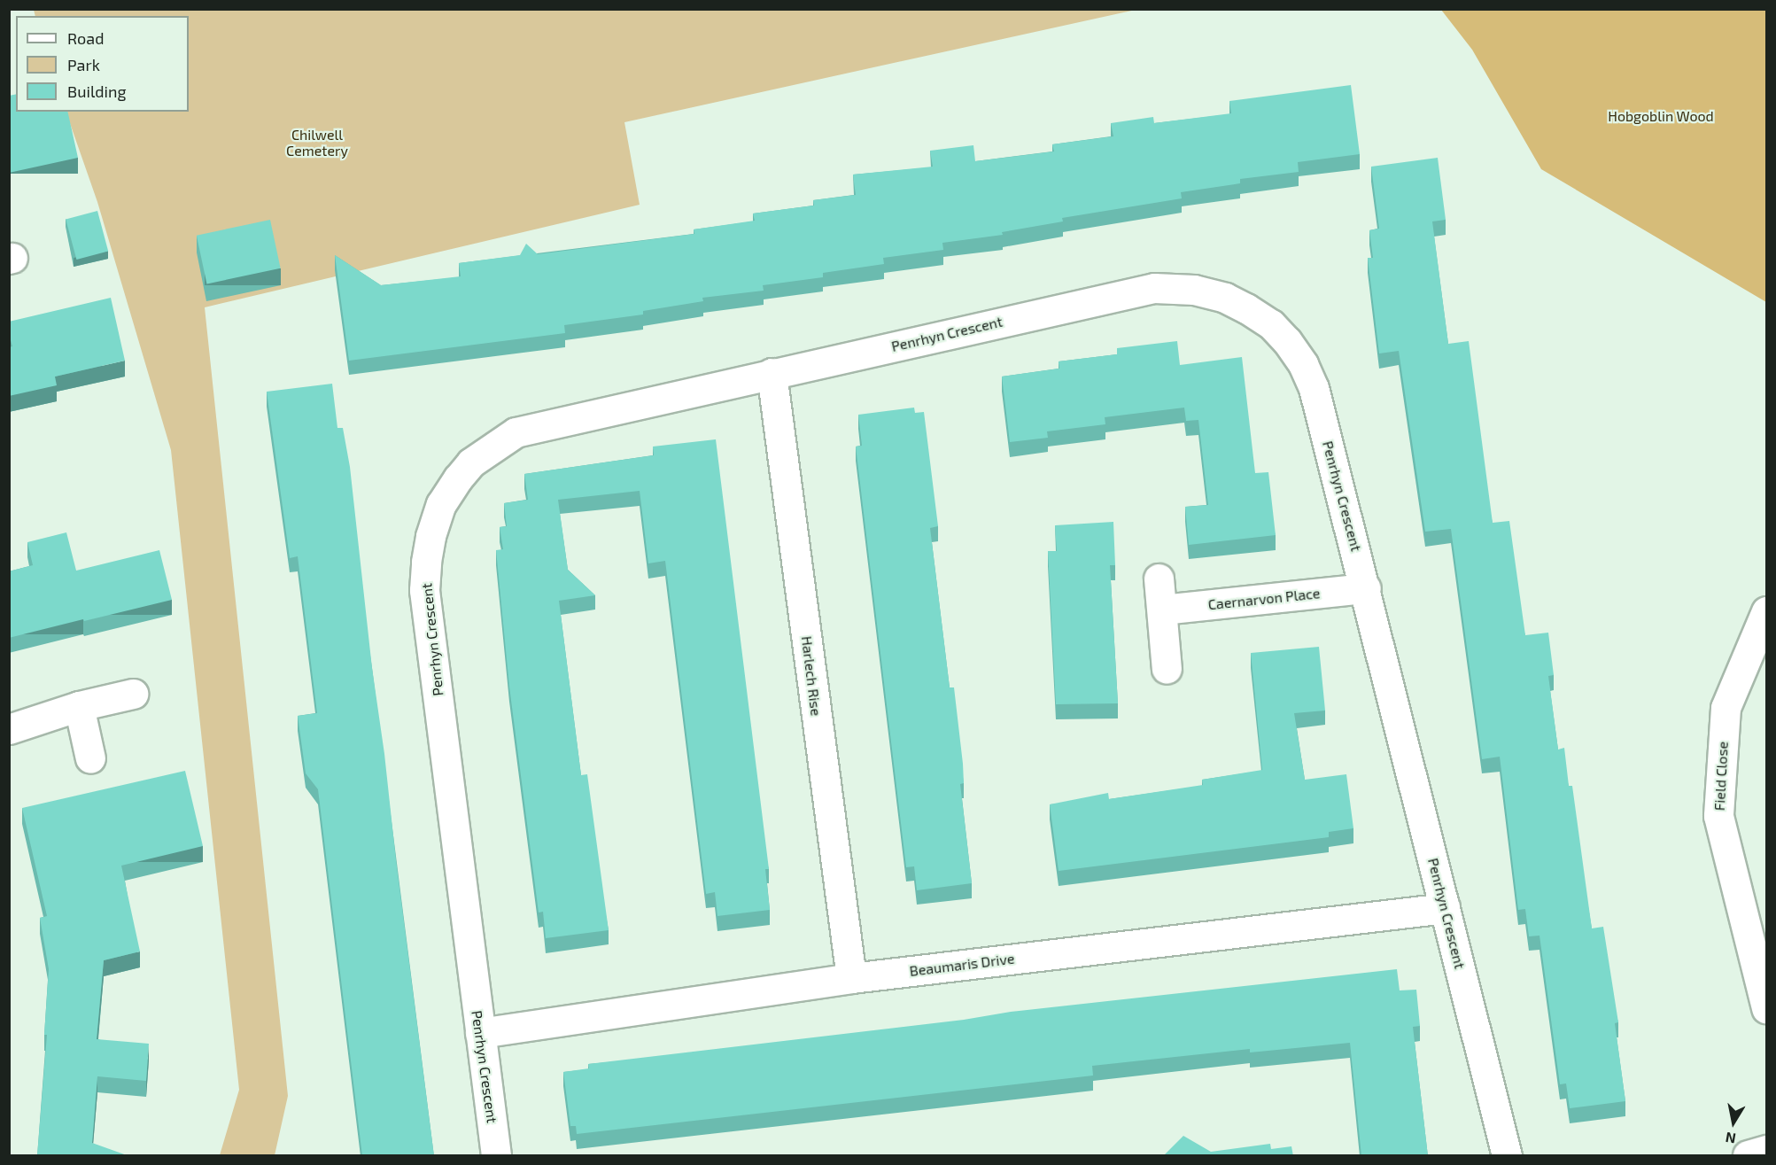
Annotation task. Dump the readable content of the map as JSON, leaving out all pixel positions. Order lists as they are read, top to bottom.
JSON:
{
  "streets": {
    "street": [
      "Penrhyn Crescent",
      "Caernarvon Place",
      "Harlech Rise",
      "Field Close",
      "Beaumaris Drive"
    ]
  },
  "crossings": [
    ["Penrhyn Crescent", "Caernarvon Place"],
    ["Penrhyn Crescent", "Harlech Rise"],
    ["Penrhyn Crescent", "Beaumaris Drive"],
    ["Harlech Rise", "Beaumaris Drive"]
  ],
  "parks": ["Hobgoblin Wood", "Chilwell Cemetery"],
  "legend": ["Road", "Park", "Building"],
  "north": "bottom"
}
